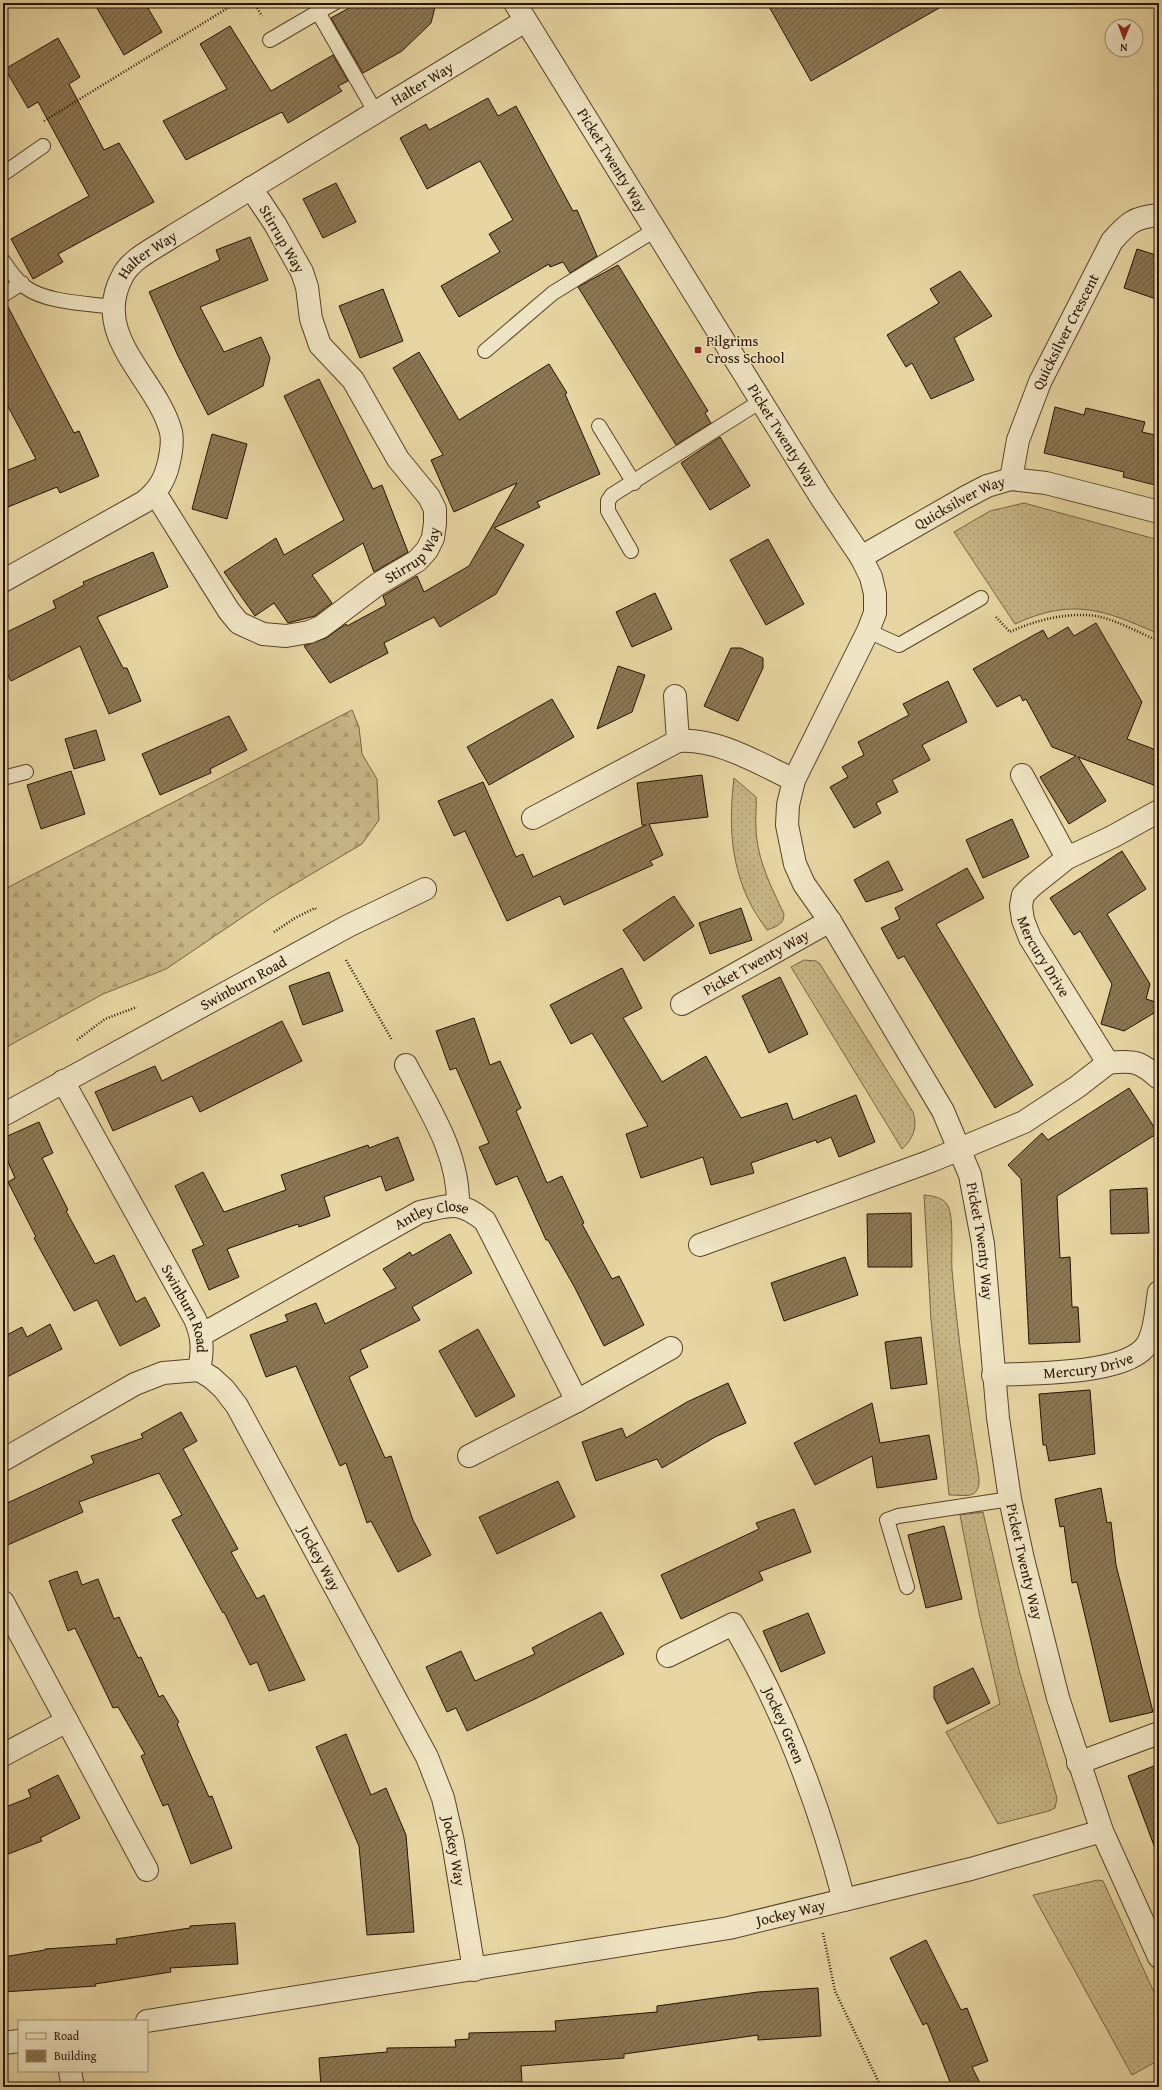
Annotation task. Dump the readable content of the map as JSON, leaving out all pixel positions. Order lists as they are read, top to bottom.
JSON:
{
  "streets": {
    "street": [
      "Halter Way",
      "Picket Twenty Way",
      "Stirrup Way",
      "Quicksilver Crescent",
      "Quicksilver Way",
      "Mercury Drive",
      "Swinburn Road",
      "Antley Close",
      "Jockey Way",
      "Jockey Green"
    ]
  },
  "crossings": [
    ["Halter Way", "Picket Twenty Way"],
    ["Halter Way", "Stirrup Way"],
    ["Picket Twenty Way", "Quicksilver Way"],
    ["Picket Twenty Way", "Mercury Drive"],
    ["Picket Twenty Way", "Jockey Way"],
    ["Quicksilver Crescent", "Quicksilver Way"],
    ["Swinburn Road", "Antley Close"],
    ["Swinburn Road", "Jockey Way"],
    ["Jockey Way", "Jockey Green"]
  ],
  "places": {
    "transit": ["Pilgrims Cross School"]
  },
  "legend": ["Road", "Building"],
  "north": "bottom"
}
